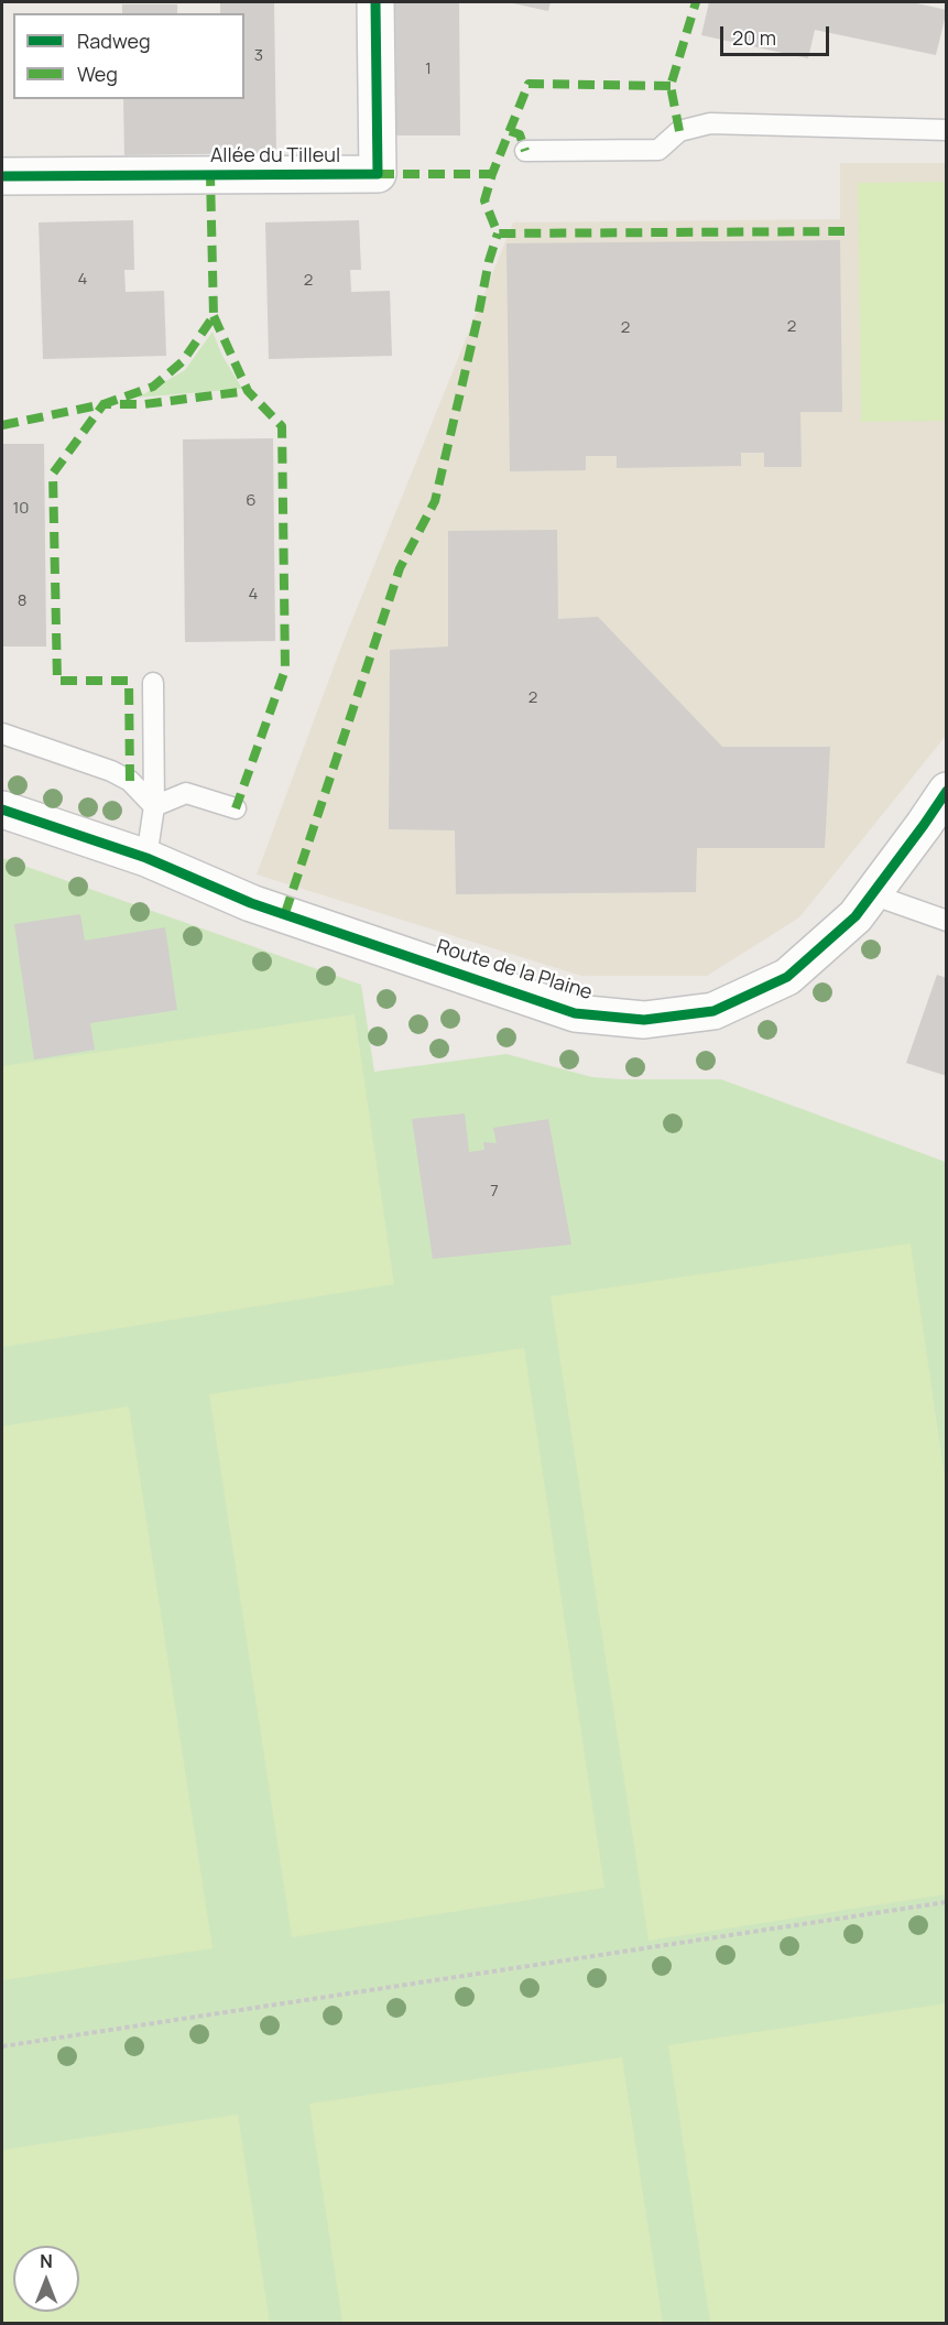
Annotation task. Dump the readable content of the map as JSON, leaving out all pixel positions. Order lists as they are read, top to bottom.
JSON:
{
  "streets": {
    "street": ["Allée du Tilleul", "Route de la Plaine"]
  },
  "house_numbers": [
    "3",
    "1",
    "4",
    "2",
    "2",
    "2",
    "6",
    "10",
    "4",
    "8",
    "2",
    "7"
  ],
  "legend": ["Radweg", "Weg"],
  "scale_bar": "20 m",
  "north": "top"
}
